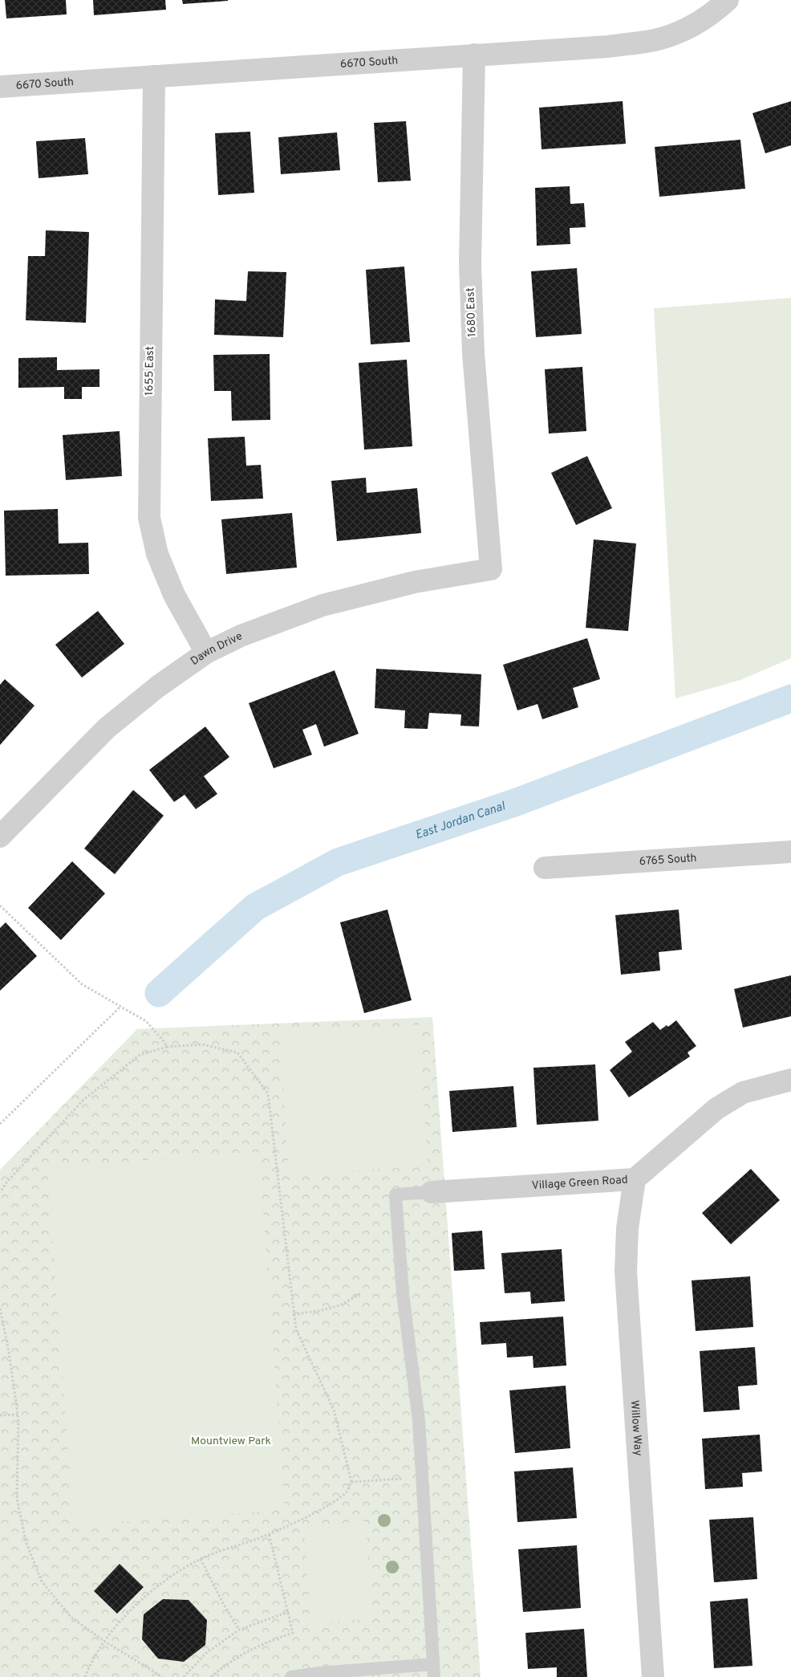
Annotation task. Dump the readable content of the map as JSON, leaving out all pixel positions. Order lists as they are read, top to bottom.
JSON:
{
  "streets": {
    "street": [
      "6670 South",
      "1680 East",
      "1655 East",
      "Dawn Drive",
      "6765 South",
      "Village Green Road",
      "Willow Way"
    ]
  },
  "crossings": [
    ["6670 South", "1680 East"],
    ["6670 South", "1655 East"],
    ["1680 East", "Dawn Drive"],
    ["1655 East", "Dawn Drive"],
    ["Village Green Road", "Willow Way"]
  ],
  "water": ["East Jordan Canal"],
  "parks": ["Mountview Park"]
}
